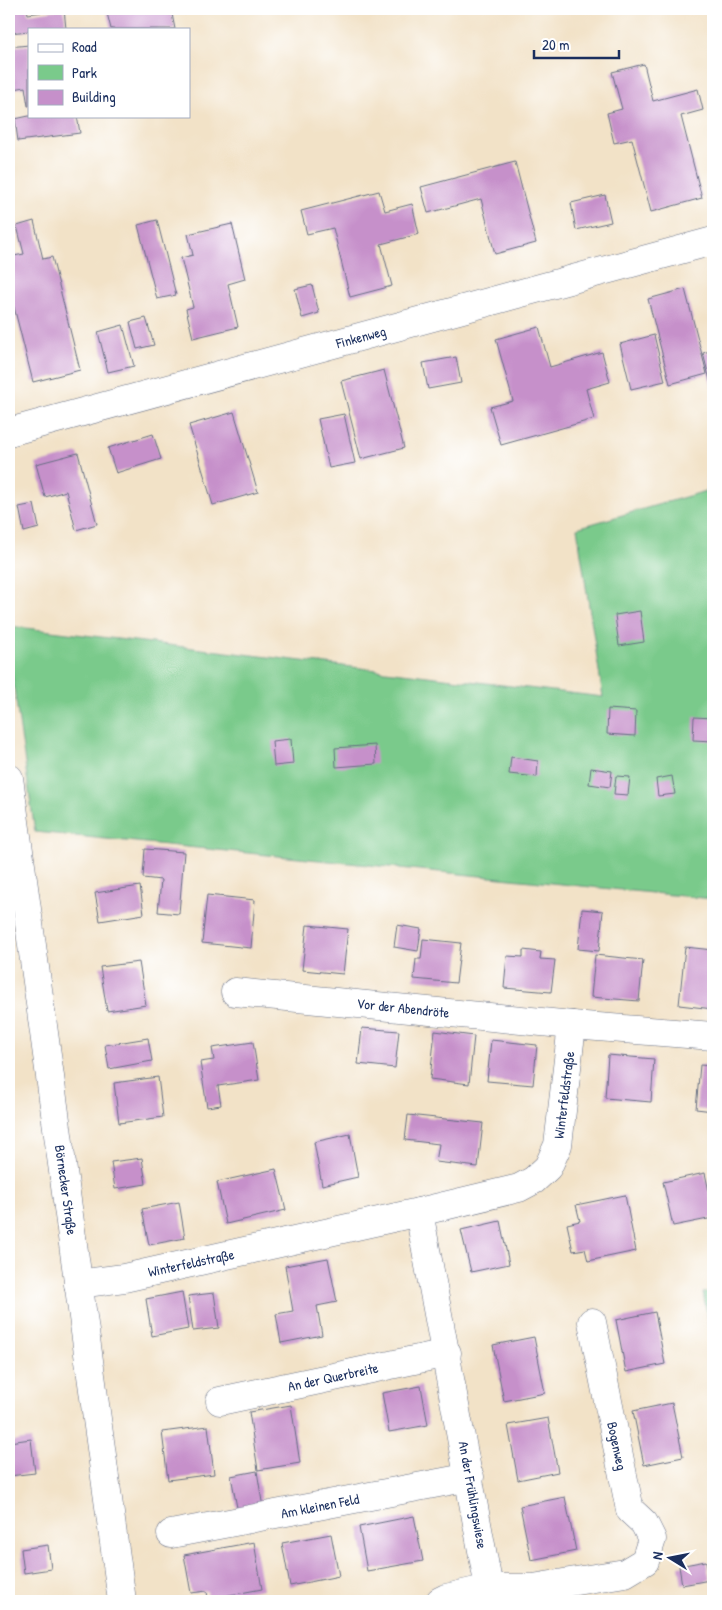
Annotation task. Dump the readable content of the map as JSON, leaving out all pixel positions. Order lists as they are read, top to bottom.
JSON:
{
  "streets": {
    "street": [
      "Finkenweg",
      "Vor der Abendröte",
      "Winterfeldstraße",
      "Börnecker Straße",
      "An der Querbreite",
      "Bogenweg",
      "An der Frühlingswiese",
      "Am kleinen Feld"
    ]
  },
  "crossings": [
    ["Vor der Abendröte", "Winterfeldstraße"],
    ["Winterfeldstraße", "Börnecker Straße"],
    ["An der Querbreite", "An der Frühlingswiese"],
    ["Bogenweg", "An der Frühlingswiese"],
    ["An der Frühlingswiese", "Am kleinen Feld"]
  ],
  "legend": ["Road", "Park", "Building"],
  "scale_bar": "20 m",
  "north": "left"
}
